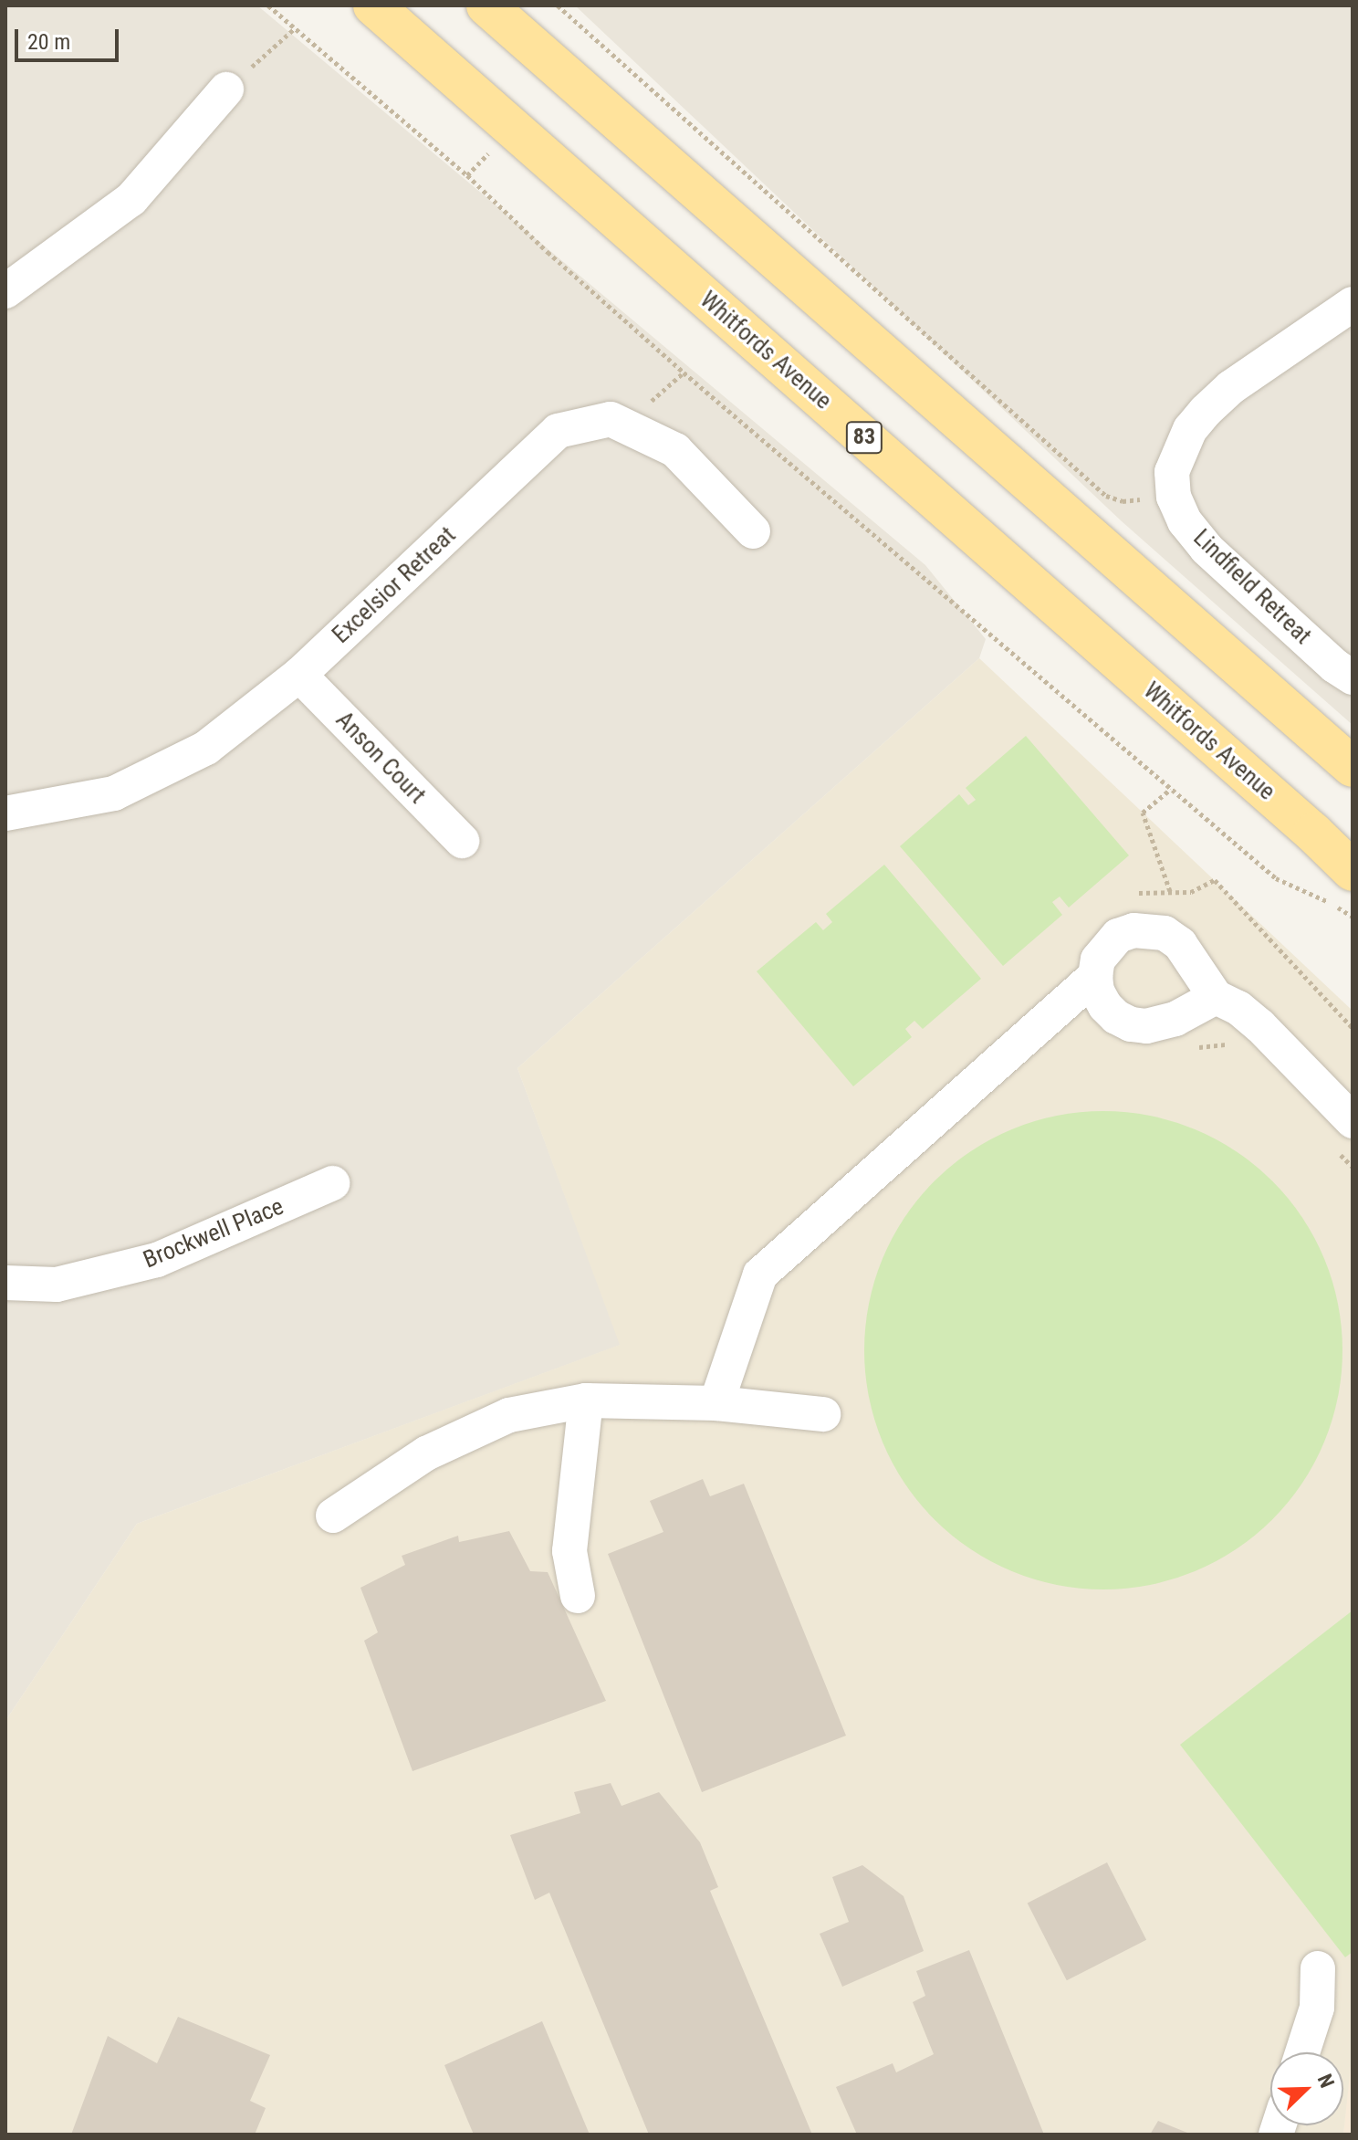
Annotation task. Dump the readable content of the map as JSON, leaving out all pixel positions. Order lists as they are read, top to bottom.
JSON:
{
  "streets": {
    "main road": ["Whitfords Avenue", "83"],
    "street": [
      "Excelsior Retreat",
      "Lindfield Retreat",
      "Anson Court",
      "Brockwell Place"
    ]
  },
  "crossings": [
    ["Excelsior Retreat", "Anson Court"]
  ],
  "scale_bar": "20 m",
  "north": "top right"
}
